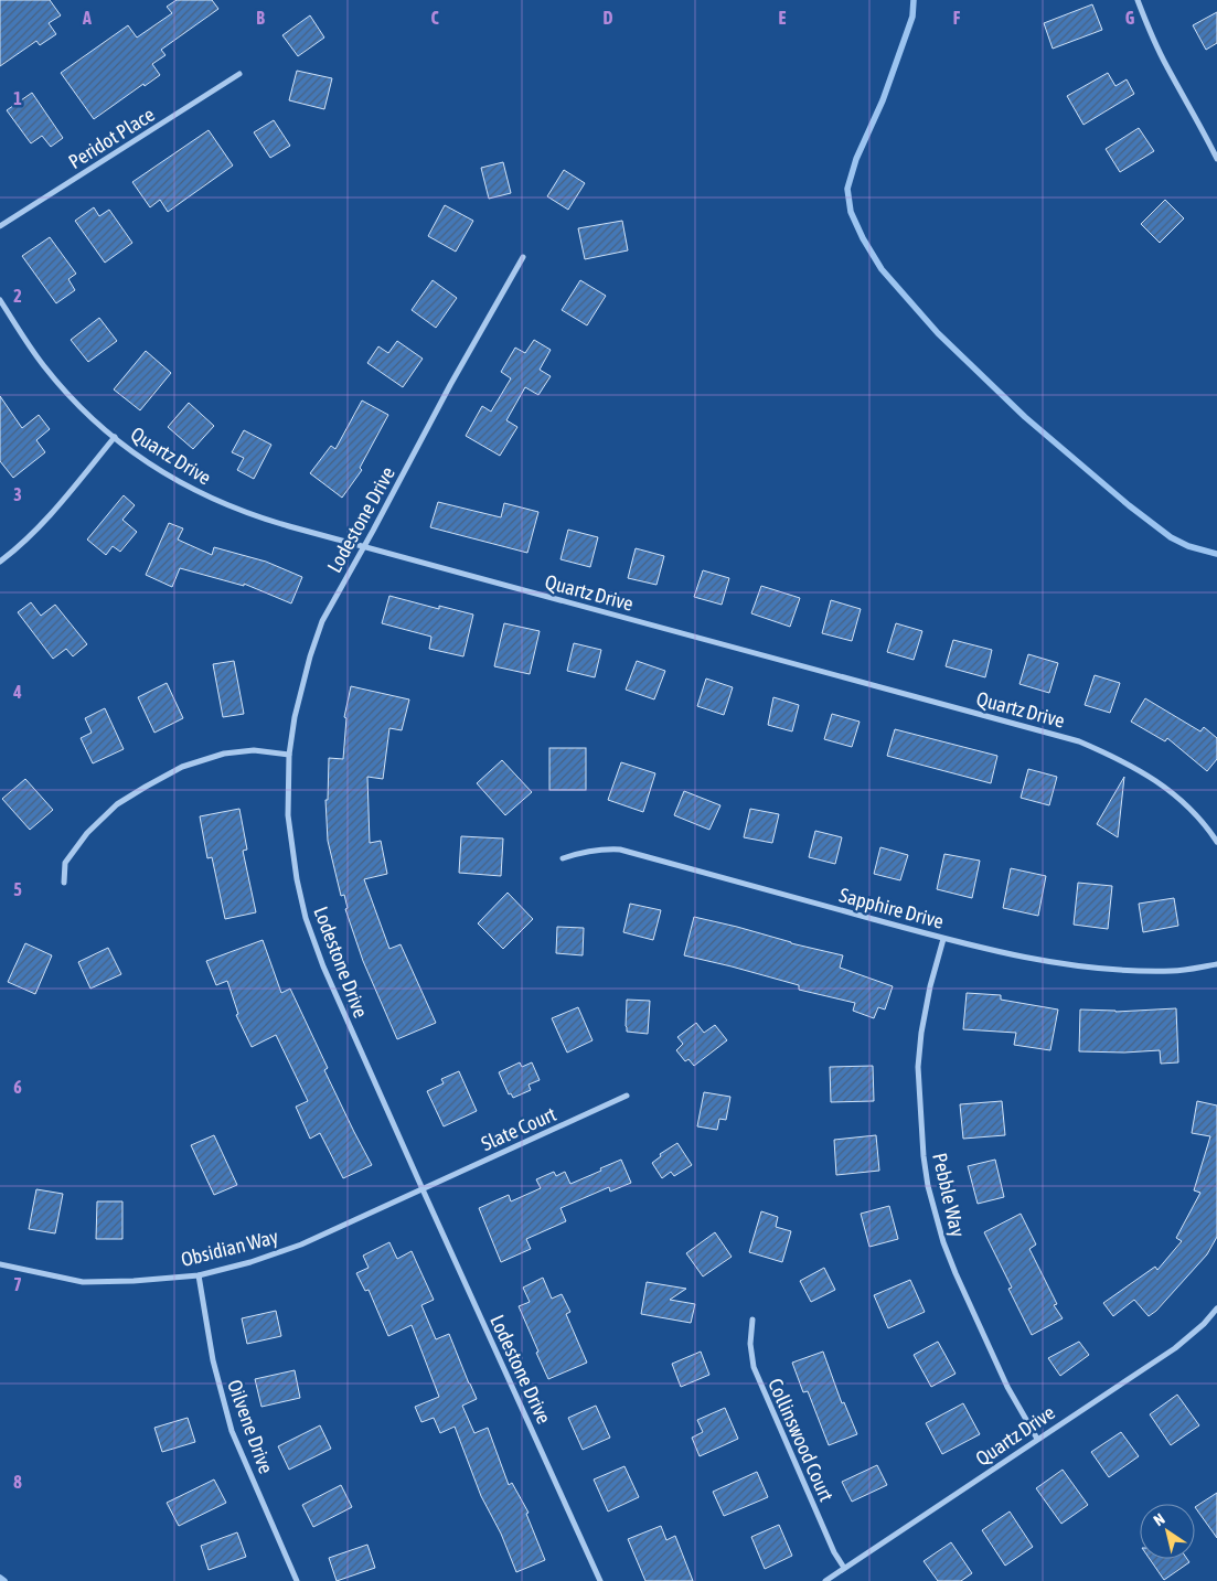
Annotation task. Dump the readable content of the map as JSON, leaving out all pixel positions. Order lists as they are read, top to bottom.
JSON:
{
  "streets": {
    "street": [
      "Peridot Place",
      "Quartz Drive",
      "Lodestone Drive",
      "Sapphire Drive",
      "Slate Court",
      "Pebble Way",
      "Obsidian Way",
      "Oilvene Drive",
      "Collinswood Court"
    ]
  },
  "crossings": [
    ["Quartz Drive", "Lodestone Drive"],
    ["Quartz Drive", "Pebble Way"],
    ["Quartz Drive", "Collinswood Court"],
    ["Lodestone Drive", "Slate Court"],
    ["Lodestone Drive", "Obsidian Way"],
    ["Sapphire Drive", "Pebble Way"],
    ["Slate Court", "Obsidian Way"],
    ["Obsidian Way", "Oilvene Drive"]
  ],
  "north": "top left",
  "grid": {
    "columns": [
      "A",
      "B",
      "C",
      "D",
      "E",
      "F",
      "G"
    ],
    "rows": [
      "1",
      "2",
      "3",
      "4",
      "5",
      "6",
      "7",
      "8"
    ]
  }
}
